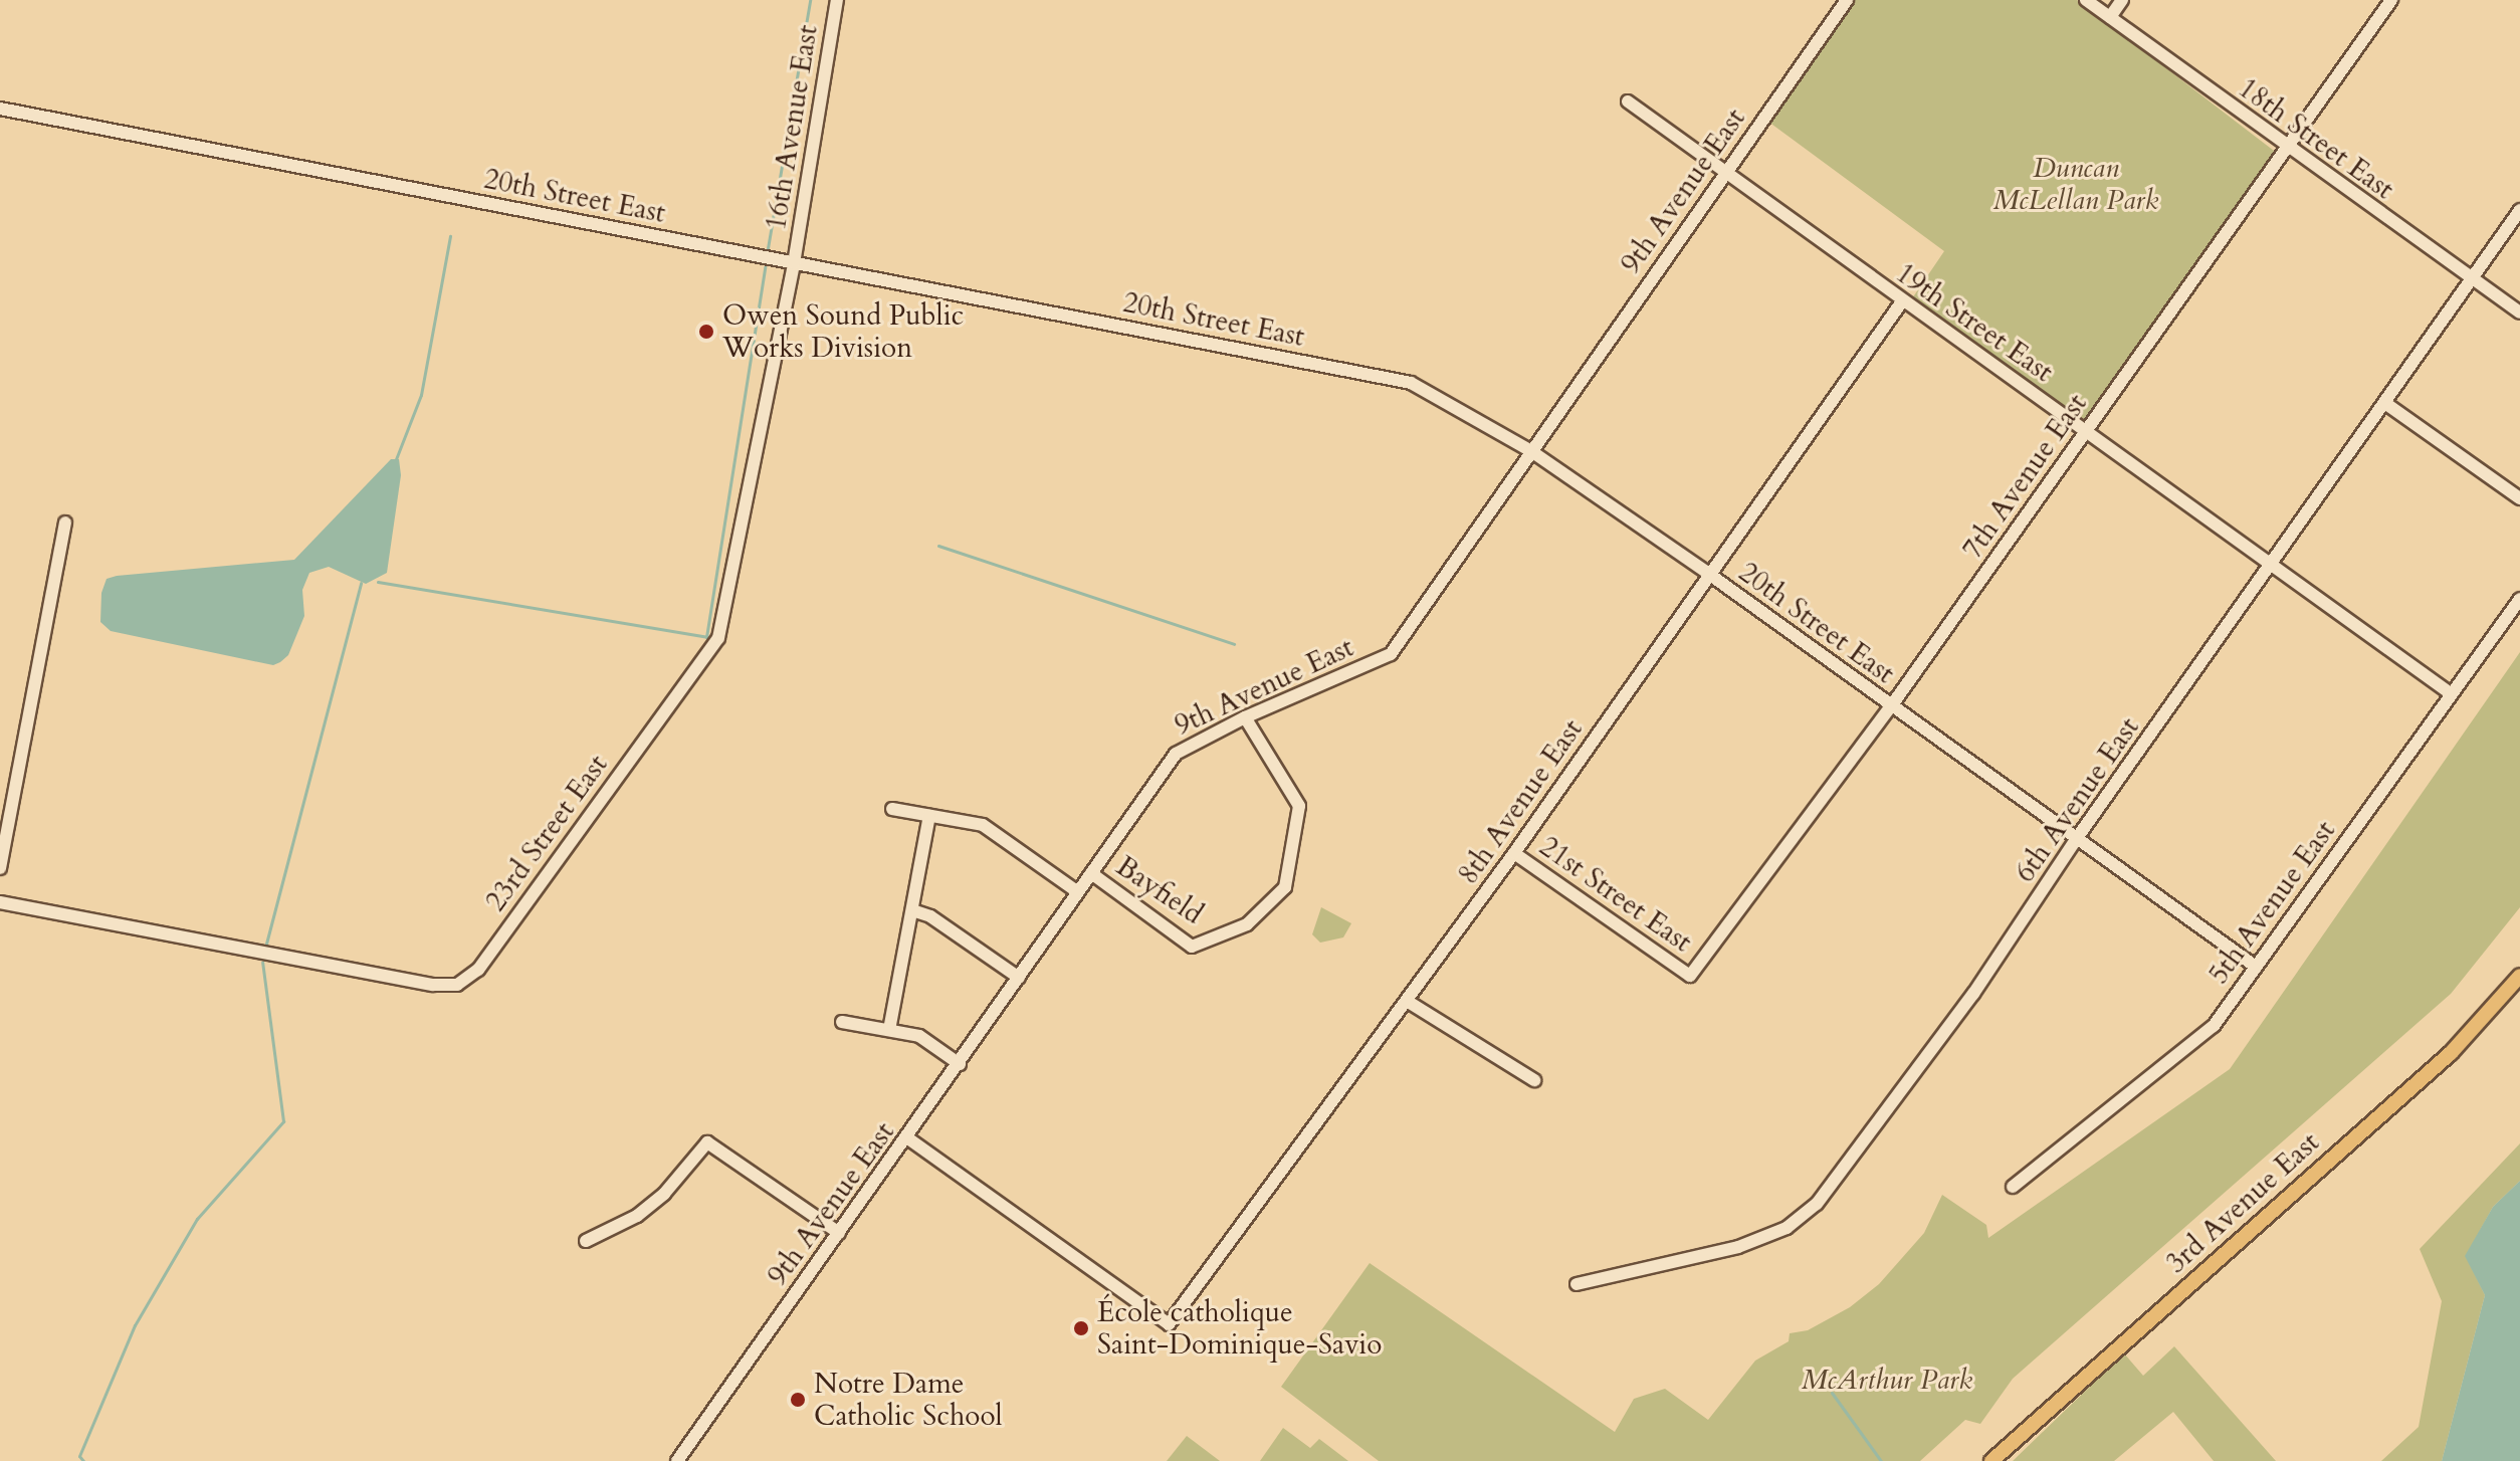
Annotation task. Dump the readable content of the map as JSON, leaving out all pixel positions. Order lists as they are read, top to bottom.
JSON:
{
  "streets": {
    "main road": ["3rd Avenue East"],
    "street": [
      "16th Avenue East",
      "18th Street East",
      "9th Avenue East",
      "20th Street East",
      "19th Street East",
      "7th Avenue East",
      "6th Avenue East",
      "8th Avenue East",
      "23rd Street East",
      "Bayfield",
      "21st Street East",
      "5th Avenue East"
    ]
  },
  "crossings": [
    ["16th Avenue East", "20th Street East"],
    ["16th Avenue East", "23rd Street East"],
    ["18th Street East", "7th Avenue East"],
    ["18th Street East", "6th Avenue East"],
    ["9th Avenue East", "20th Street East"],
    ["9th Avenue East", "19th Street East"],
    ["9th Avenue East", "8th Avenue East"],
    ["9th Avenue East", "Bayfield"],
    ["20th Street East", "7th Avenue East"],
    ["20th Street East", "6th Avenue East"],
    ["20th Street East", "8th Avenue East"],
    ["20th Street East", "23rd Street East"],
    ["20th Street East", "5th Avenue East"],
    ["19th Street East", "7th Avenue East"],
    ["19th Street East", "6th Avenue East"],
    ["19th Street East", "8th Avenue East"],
    ["19th Street East", "5th Avenue East"],
    ["7th Avenue East", "21st Street East"],
    ["8th Avenue East", "21st Street East"]
  ],
  "parks": ["Duncan McLellan Park", "McArthur Park"],
  "places": ["Owen Sound Public Works Division", "École catholique Saint-Dominique-Savio", "Notre Dame Catholic School"]
}
